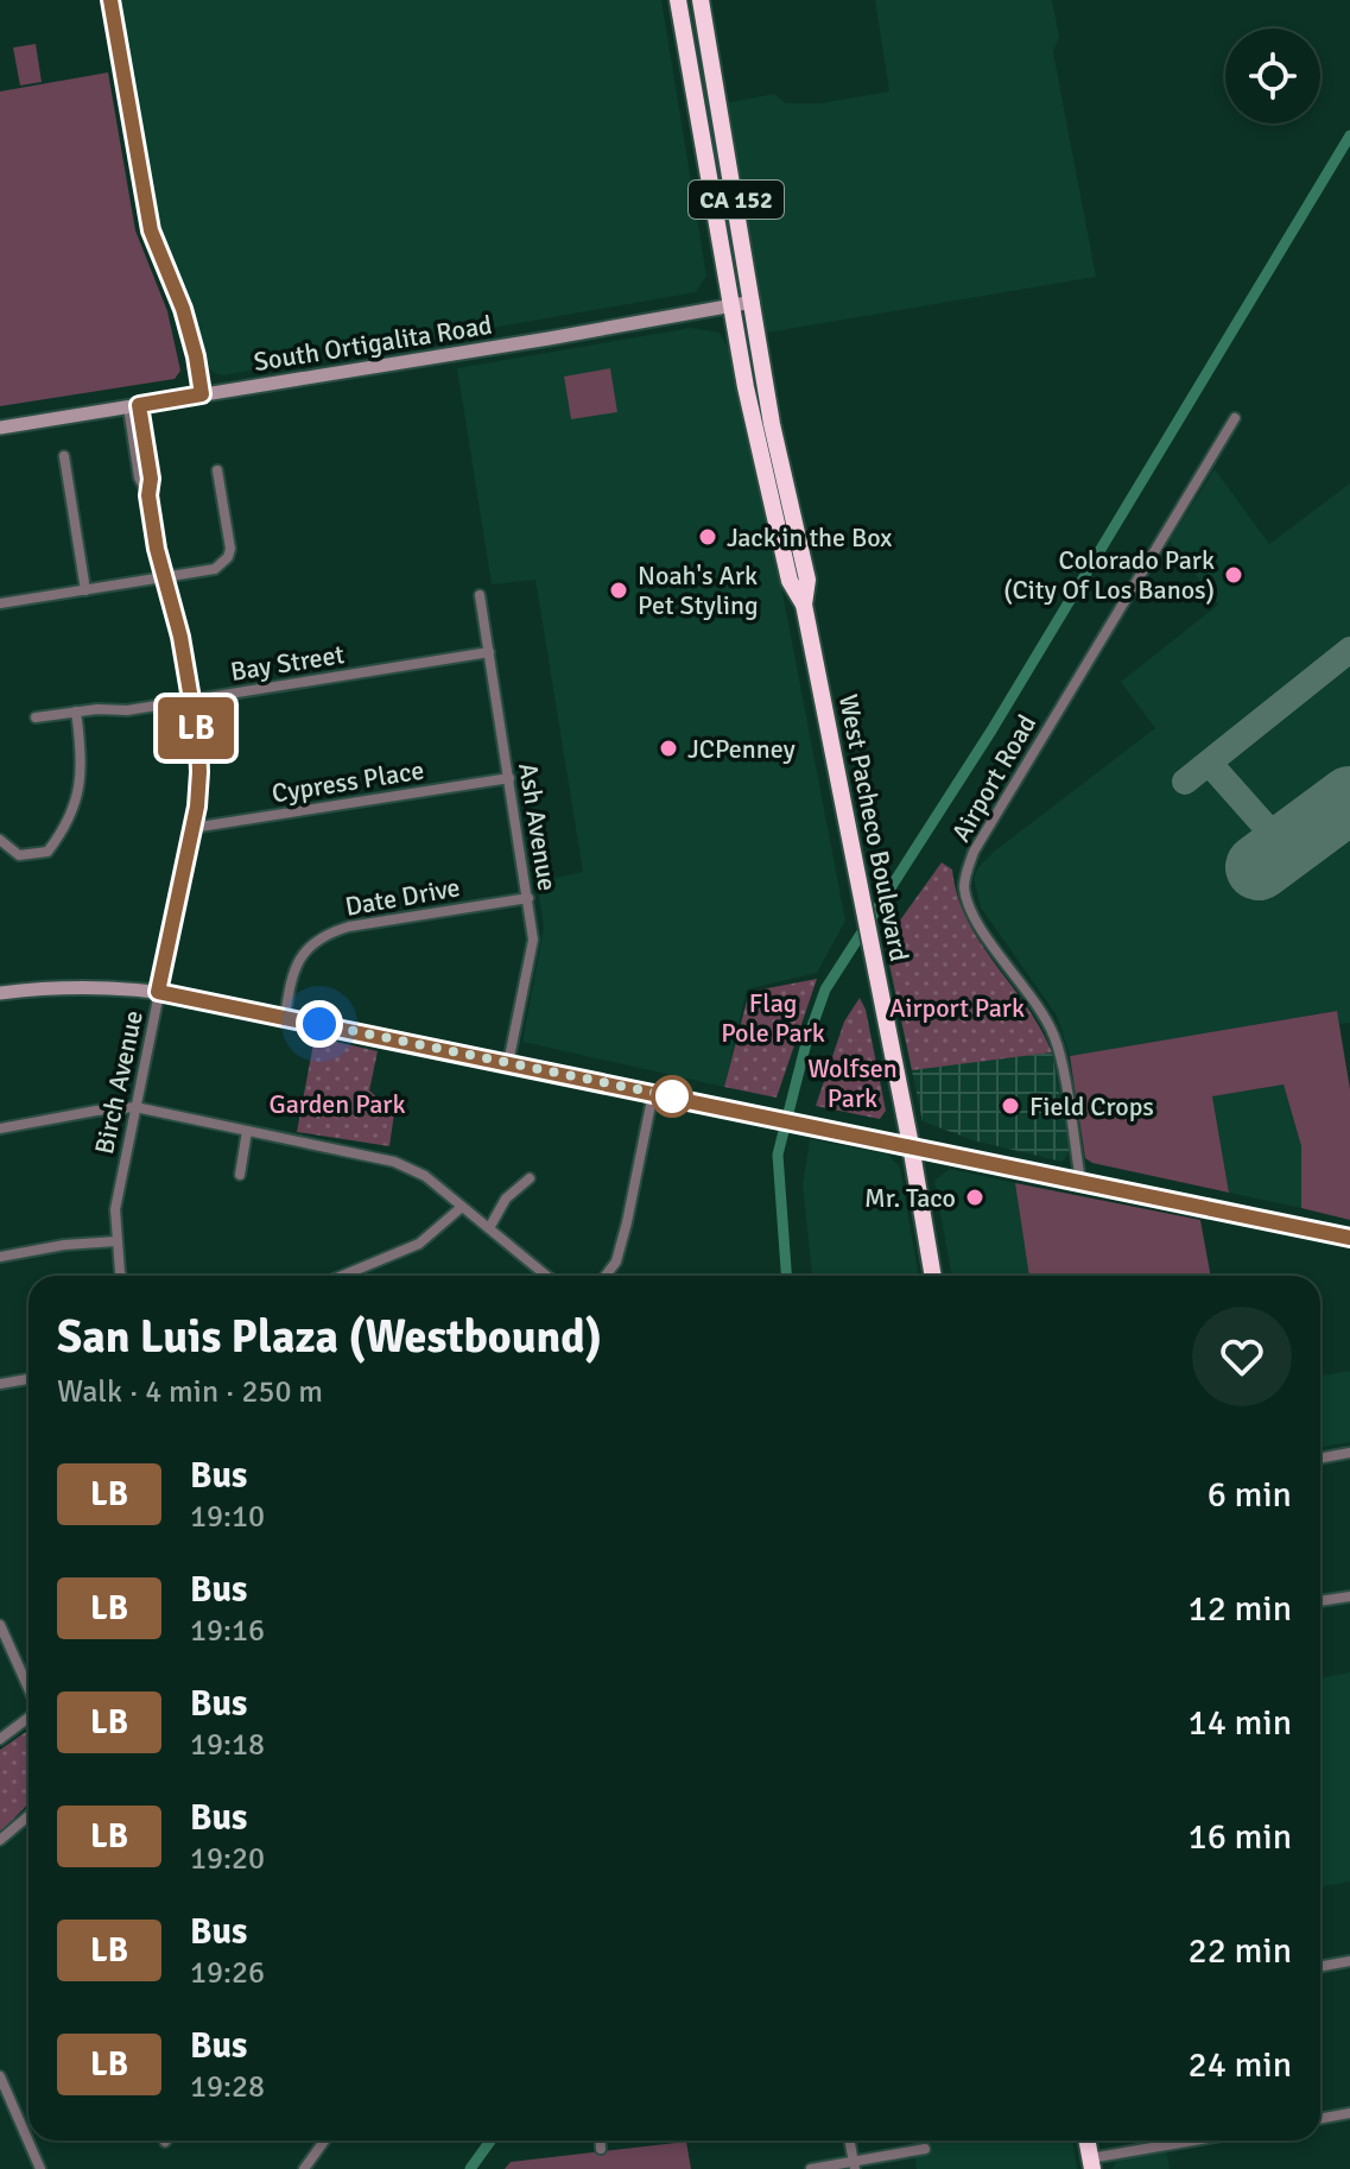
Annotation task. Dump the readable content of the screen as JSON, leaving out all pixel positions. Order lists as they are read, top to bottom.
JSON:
{
  "streets": {
    "highway": ["CA 152", "West Pacheco Boulevard"],
    "street": [
      "South Ortigalita Road",
      "Bay Street",
      "Airport Road",
      "Cypress Place",
      "Ash Avenue",
      "Date Drive",
      "Birch Avenue"
    ]
  },
  "crossings": [
    ["South Ortigalita Road", "West Pacheco Boulevard"],
    ["South Ortigalita Road", "Birch Avenue"],
    ["Bay Street", "Ash Avenue"],
    ["Bay Street", "Birch Avenue"],
    ["Cypress Place", "Ash Avenue"],
    ["Cypress Place", "Birch Avenue"],
    ["Ash Avenue", "Date Drive"]
  ],
  "parks": [
    "Flag Pole Park",
    "Airport Park",
    "Wolfsen Park",
    "Garden Park"
  ],
  "places": [
    "Jack in the Box",
    "Colorado Park (City Of Los Banos)",
    "Noah's Ark Pet Styling",
    "JCPenney",
    "Field Crops",
    "Mr. Taco"
  ],
  "lines": ["bus line LB"],
  "page": {
    "on_map": "LB",
    "heading": ["San Luis Plaza (Westbound)", "Walk · 4 min · 250 m"],
    "list": [
      {
        "mark": "LB",
        "name": "Bus",
        "note": "19:10",
        "value": "6 min"
      },
      {
        "mark": "LB",
        "name": "Bus",
        "note": "19:16",
        "value": "12 min"
      },
      {
        "mark": "LB",
        "name": "Bus",
        "note": "19:18",
        "value": "14 min"
      },
      {
        "mark": "LB",
        "name": "Bus",
        "note": "19:20",
        "value": "16 min"
      },
      {
        "mark": "LB",
        "name": "Bus",
        "note": "19:26",
        "value": "22 min"
      },
      {
        "mark": "LB",
        "name": "Bus",
        "note": "19:28",
        "value": "24 min"
      }
    ]
  }
}
